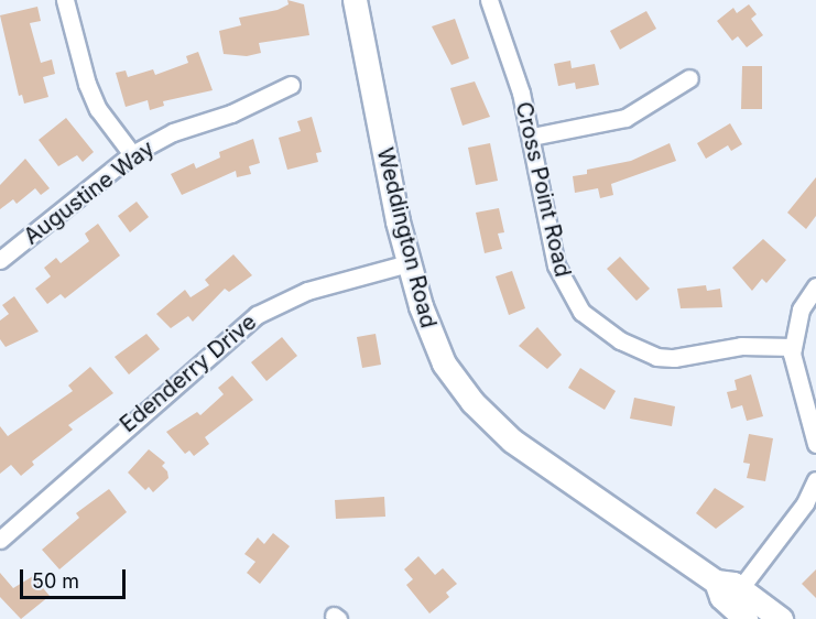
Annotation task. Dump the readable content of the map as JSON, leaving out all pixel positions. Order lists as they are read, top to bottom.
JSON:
{
  "streets": {
    "main road": ["Weddington Road"],
    "street": ["Cross Point Road", "Augustine Way", "Edenderry Drive"]
  },
  "crossings": [
    ["Weddington Road", "Edenderry Drive"]
  ],
  "scale_bar": "50 m"
}
